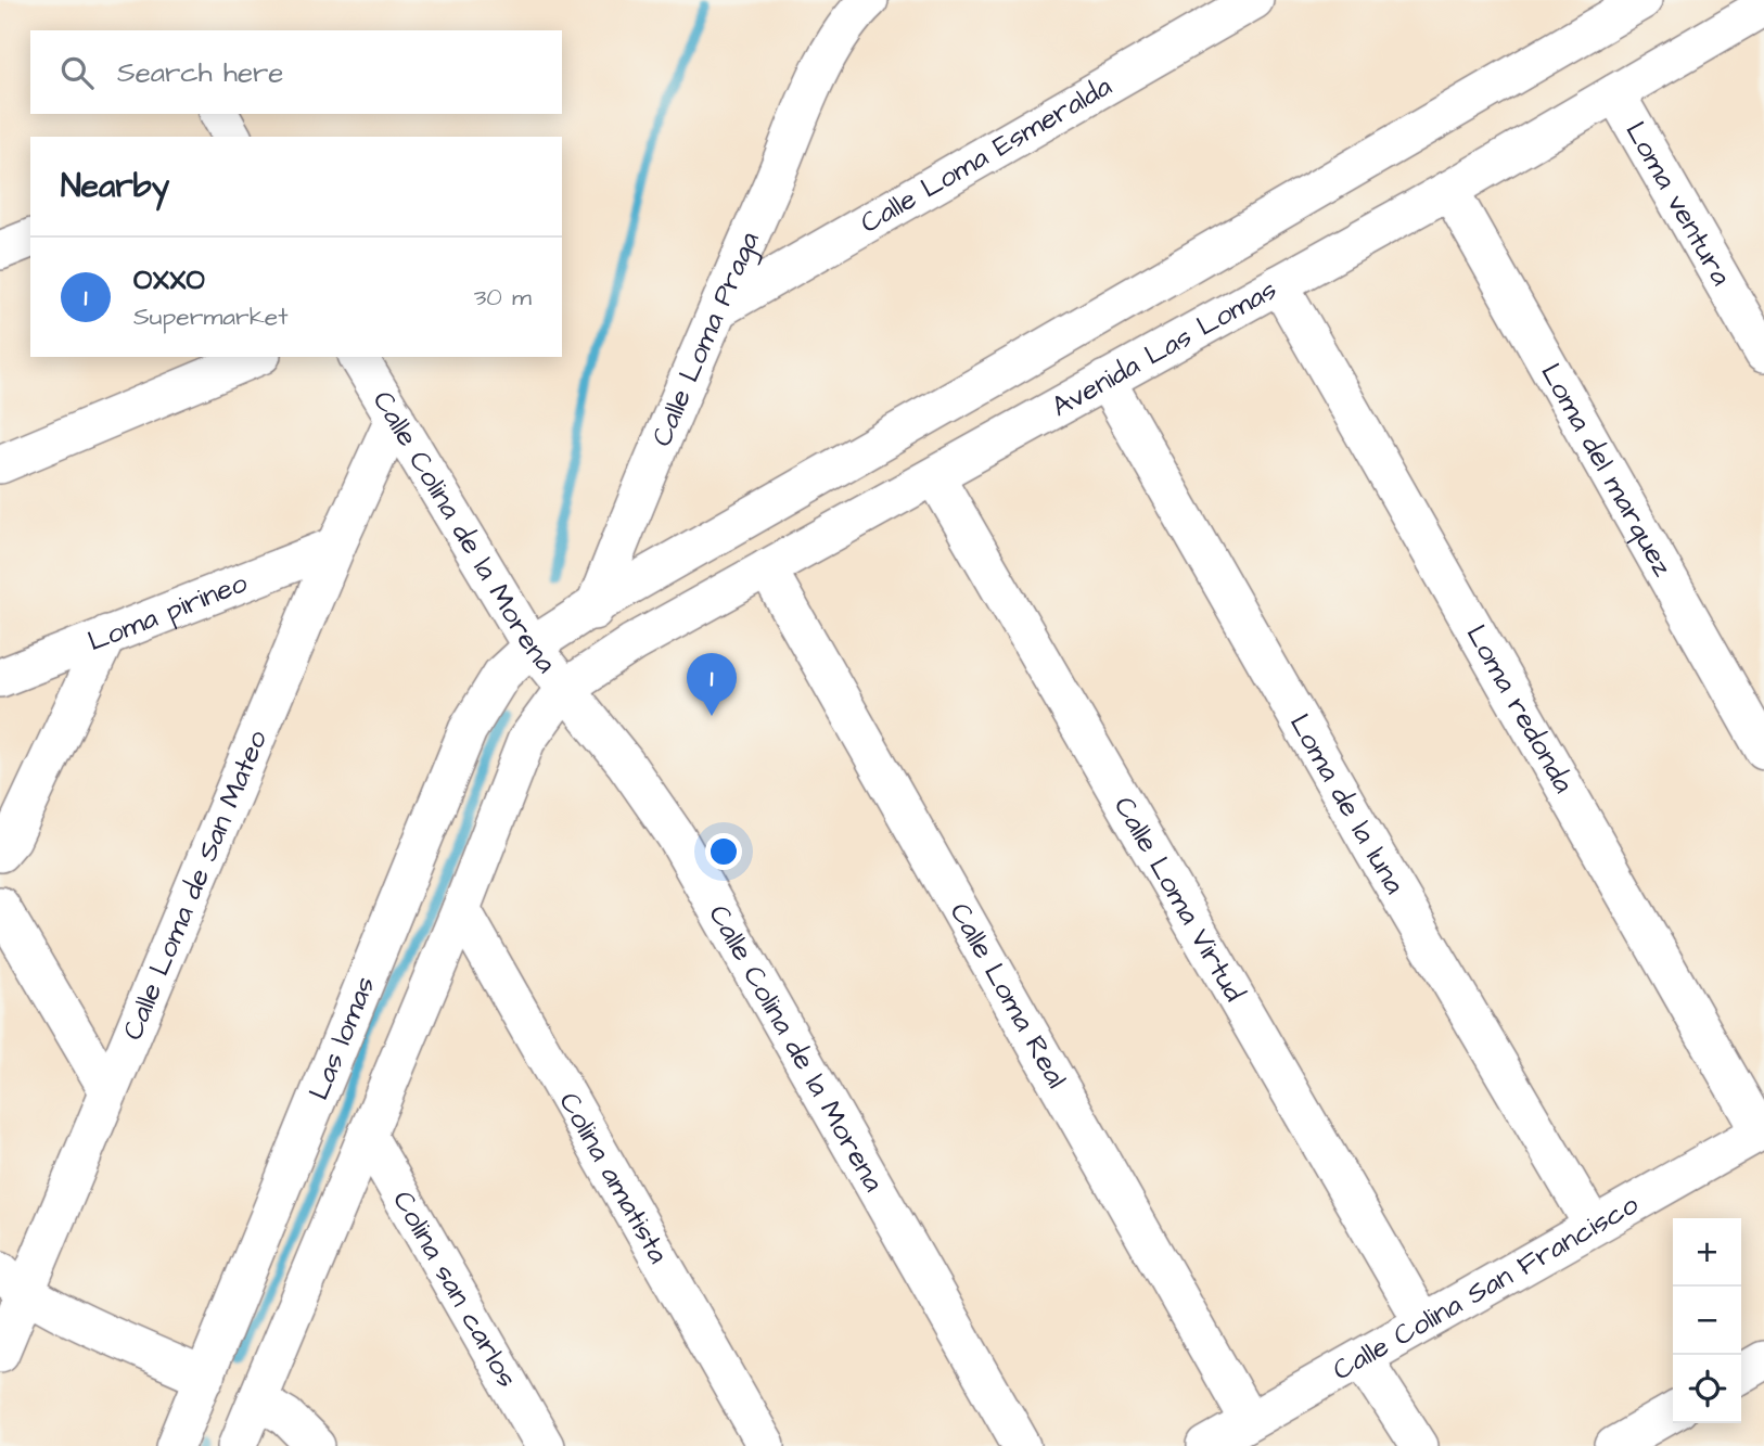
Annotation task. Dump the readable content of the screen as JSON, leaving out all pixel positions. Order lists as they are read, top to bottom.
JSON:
{
  "streets": {
    "street": [
      "Calle Loma Esmeralda",
      "Loma ventura",
      "Calle Loma Praga",
      "Avenida Las Lomas",
      "Loma del marquez",
      "Calle Colina de la Morena",
      "Loma pirineo",
      "Loma redonda",
      "Loma de la luna",
      "Calle Loma de San Mateo",
      "Calle Loma Virtud",
      "Calle Loma Real",
      "Las lomas",
      "Colina amatista",
      "Calle Colina San Francisco",
      "Colina san carlos"
    ]
  },
  "crossings": [
    ["Calle Loma Esmeralda", "Calle Loma Praga"],
    ["Loma ventura", "Avenida Las Lomas"],
    ["Calle Loma Praga", "Avenida Las Lomas"],
    ["Calle Loma Praga", "Calle Colina de la Morena"],
    ["Calle Loma Praga", "Las lomas"],
    ["Avenida Las Lomas", "Loma del marquez"],
    ["Avenida Las Lomas", "Calle Colina de la Morena"],
    ["Avenida Las Lomas", "Loma redonda"],
    ["Avenida Las Lomas", "Loma de la luna"],
    ["Avenida Las Lomas", "Calle Loma Virtud"],
    ["Avenida Las Lomas", "Calle Loma Real"],
    ["Avenida Las Lomas", "Las lomas"],
    ["Calle Colina de la Morena", "Calle Loma de San Mateo"],
    ["Calle Colina de la Morena", "Las lomas"],
    ["Loma pirineo", "Calle Loma de San Mateo"],
    ["Loma redonda", "Calle Colina San Francisco"],
    ["Loma de la luna", "Calle Colina San Francisco"],
    ["Calle Loma Virtud", "Calle Colina San Francisco"],
    ["Calle Loma Real", "Calle Colina San Francisco"],
    ["Las lomas", "Colina amatista"],
    ["Las lomas", "Colina san carlos"]
  ],
  "page": {
    "search": "Search here",
    "heading": "Nearby",
    "list": [
      {
        "mark": "1",
        "name": "OXXO",
        "note": "Supermarket",
        "value": "30 m"
      }
    ],
    "pins": "1",
    "map_buttons": ["+", "−"]
  }
}
